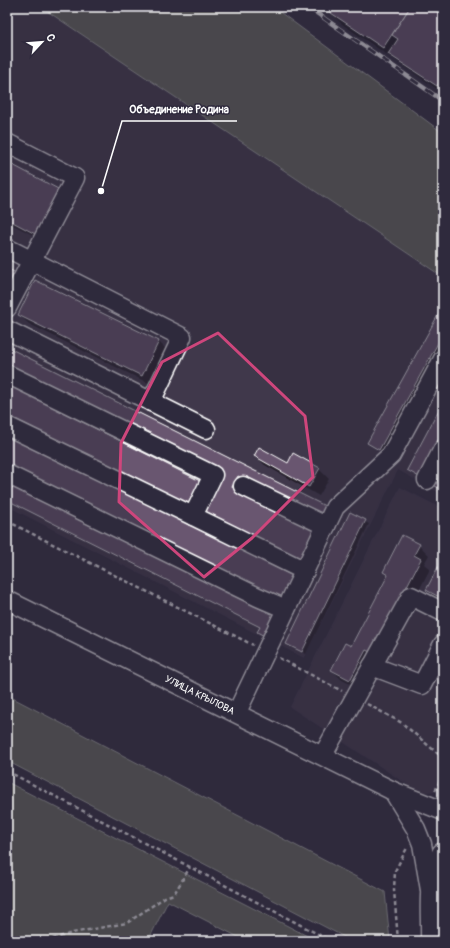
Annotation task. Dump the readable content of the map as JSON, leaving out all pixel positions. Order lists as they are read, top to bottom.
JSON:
{
  "streets": {
    "street": ["УЛИЦА КРЫЛОВА"]
  },
  "places": ["Объединение Родина"],
  "north": "top right"
}
